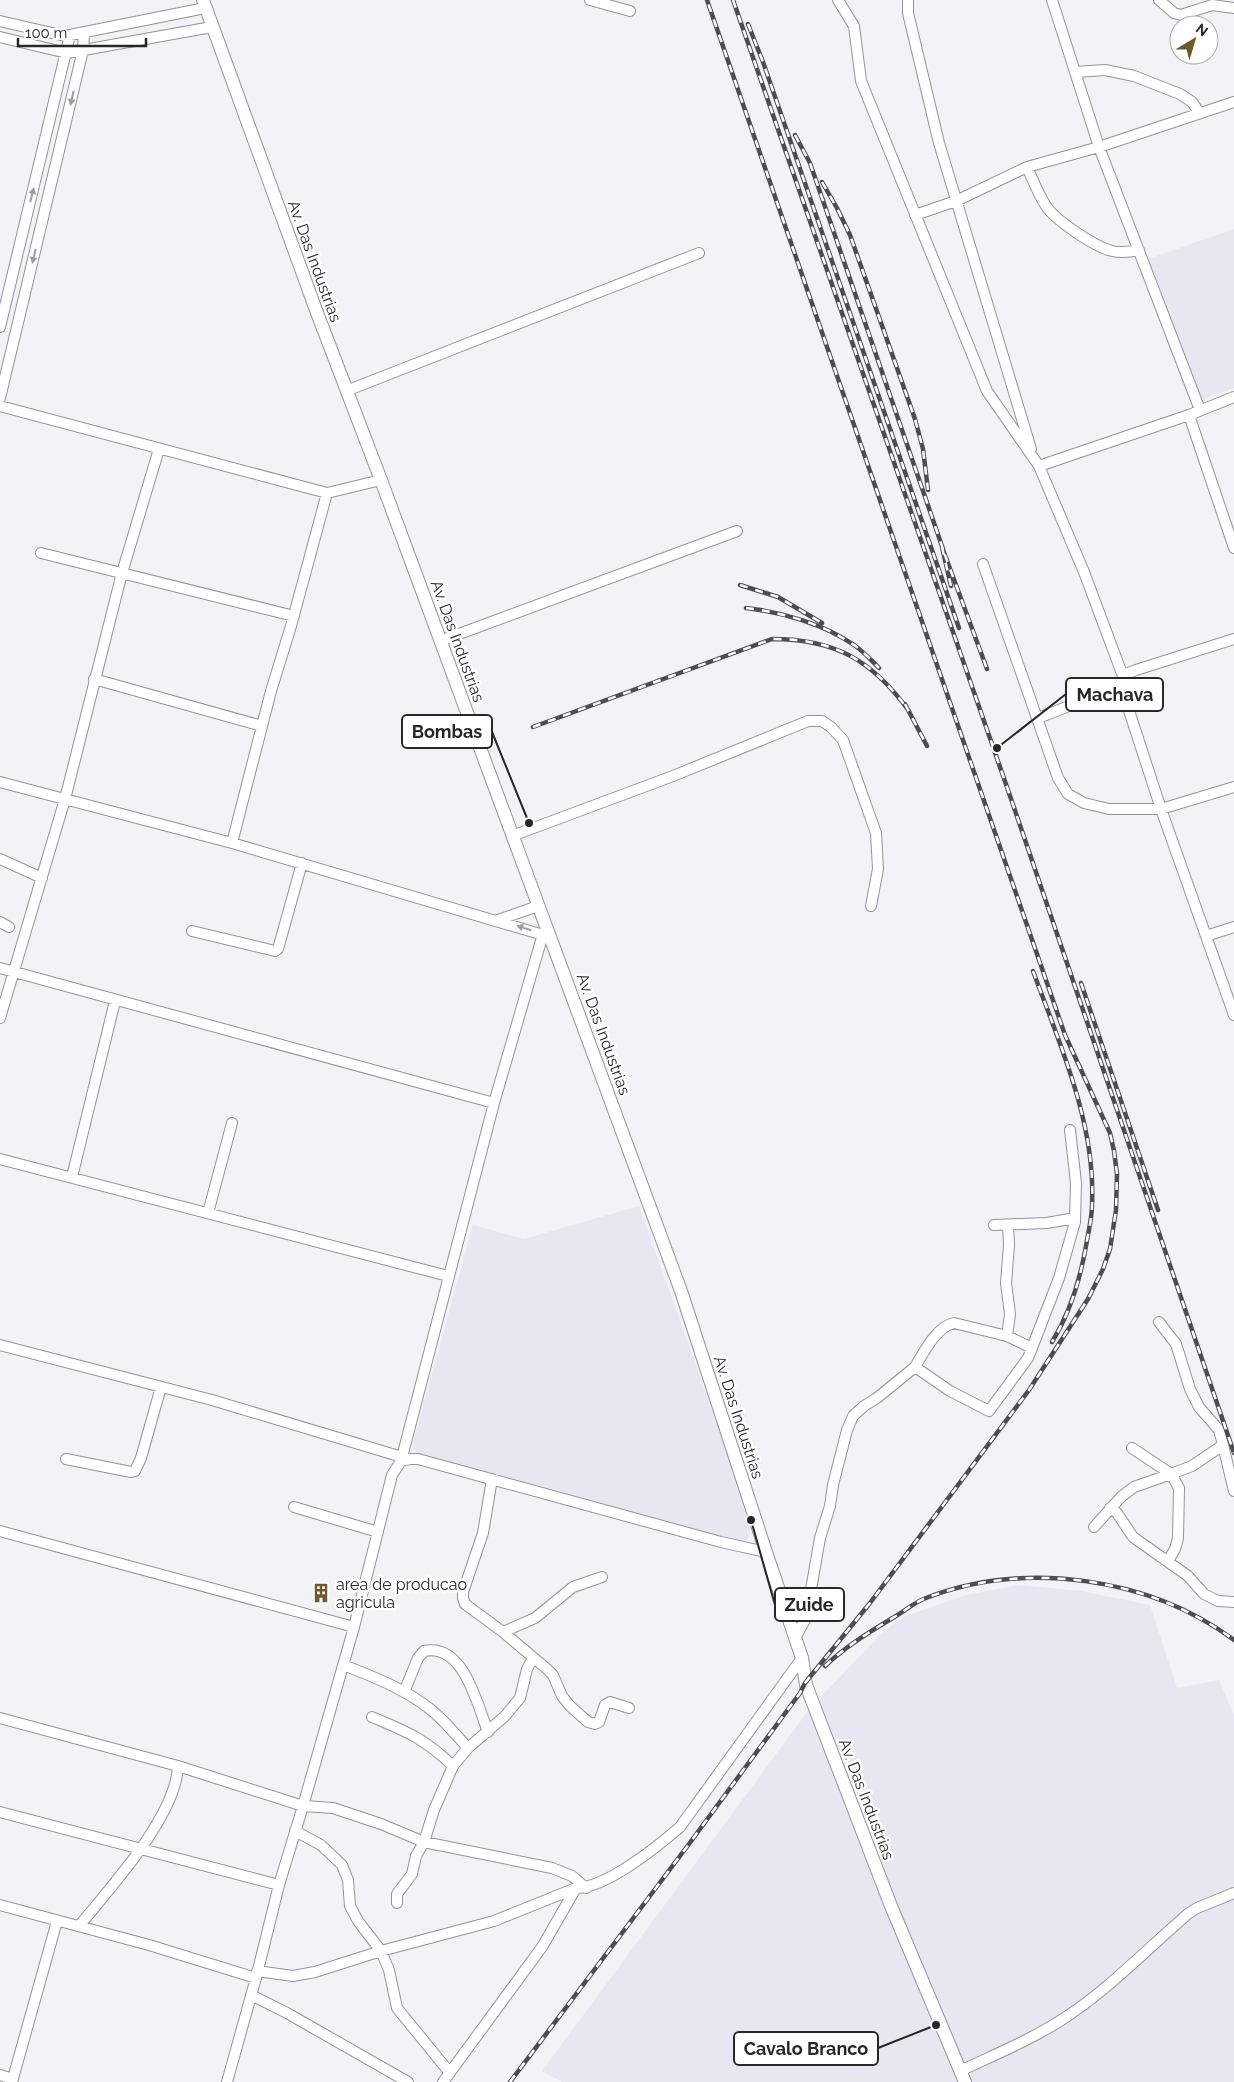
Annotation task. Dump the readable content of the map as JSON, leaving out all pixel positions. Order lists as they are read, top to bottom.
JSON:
{
  "streets": {
    "main road": ["Av. Das Industrias"]
  },
  "places": {
    "other": [
      "Machava",
      "Bombas",
      "Zuide",
      "Cavalo Branco"
    ],
    "building": ["area de producao agricula"]
  },
  "scale_bar": "100 m",
  "north": "top right"
}
